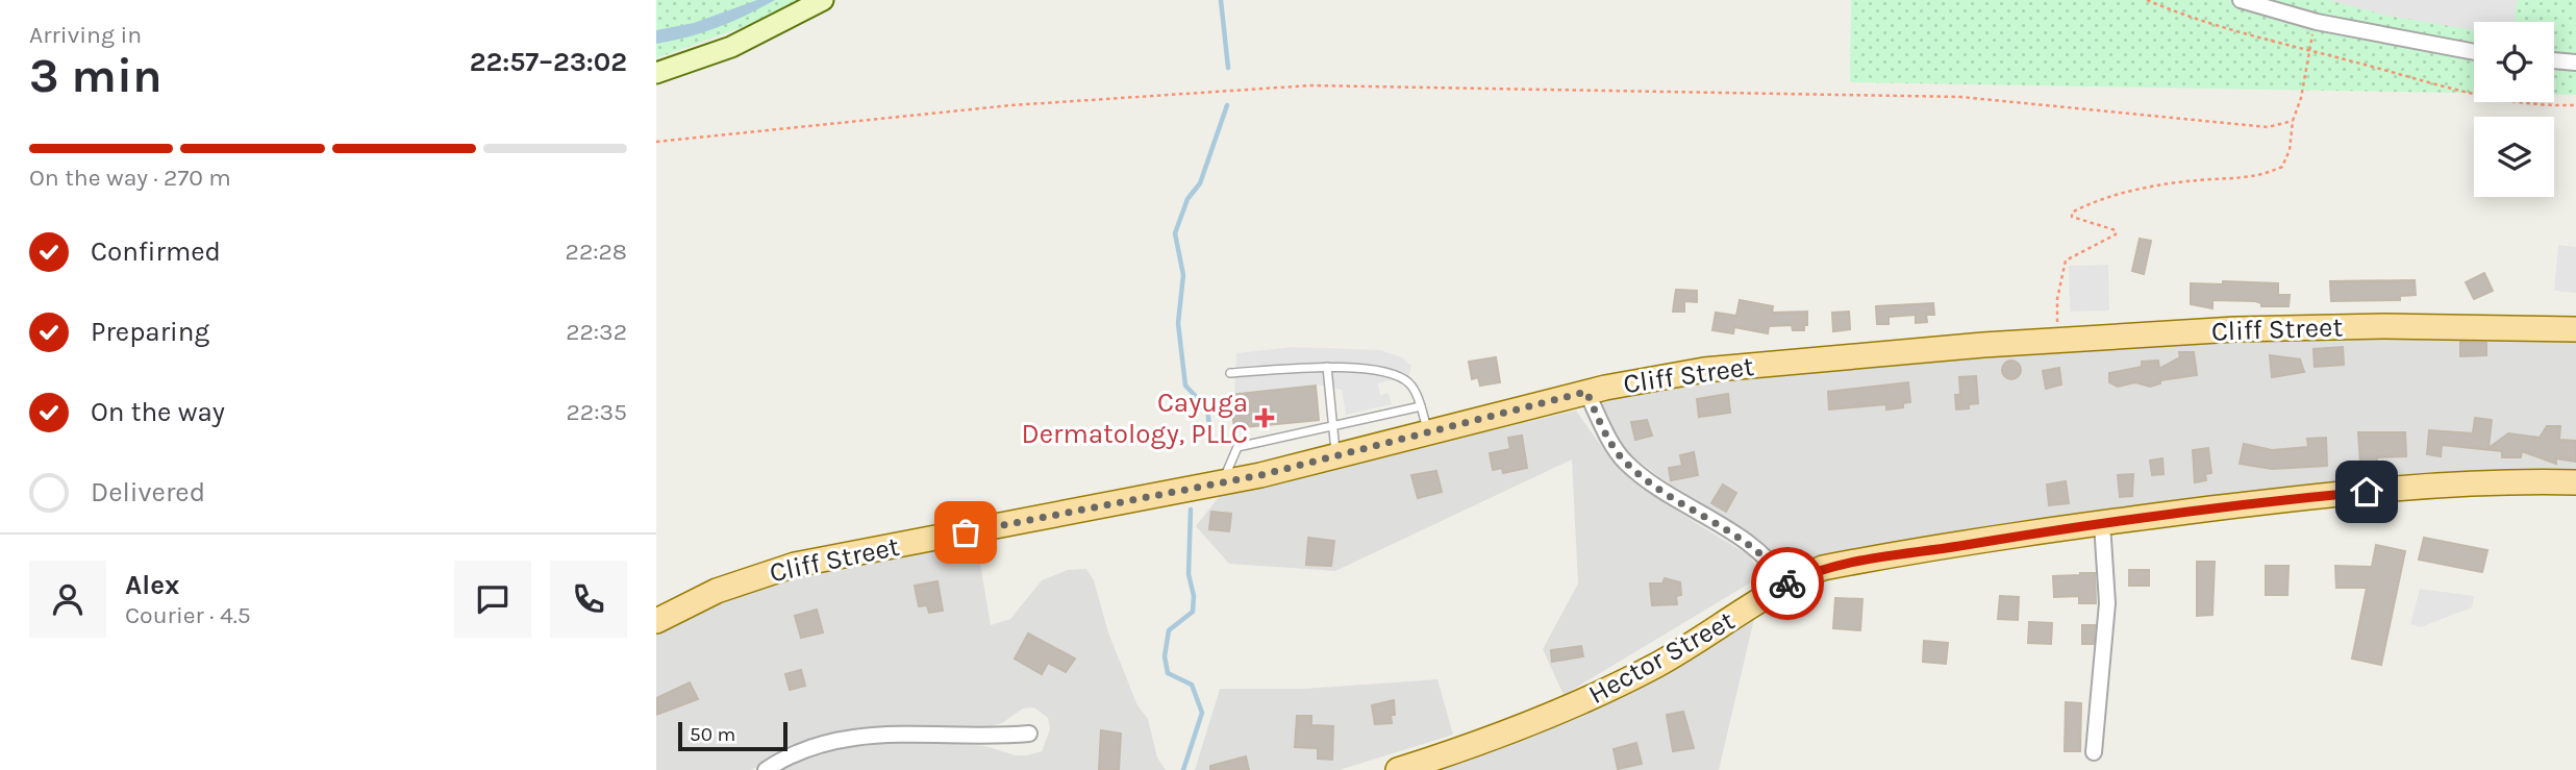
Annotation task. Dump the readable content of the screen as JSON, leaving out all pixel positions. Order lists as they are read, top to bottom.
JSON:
{
  "streets": {
    "main road": ["Cliff Street", "Hector Street"]
  },
  "places": {
    "health": ["Cayuga Dermatology, PLLC"]
  },
  "scale_bar": "50 m",
  "page": {
    "heading": ["3 min", "Arriving in", "22:57–23:02"],
    "panel": ["Alex", "Courier · 4.5"],
    "bar": "On the way · 270 m",
    "list": [
      ["Confirmed", "22:28"],
      ["Preparing", "22:32"],
      ["On the way", "22:35"],
      "Delivered"
    ],
    "scale": "50 m"
  }
}
